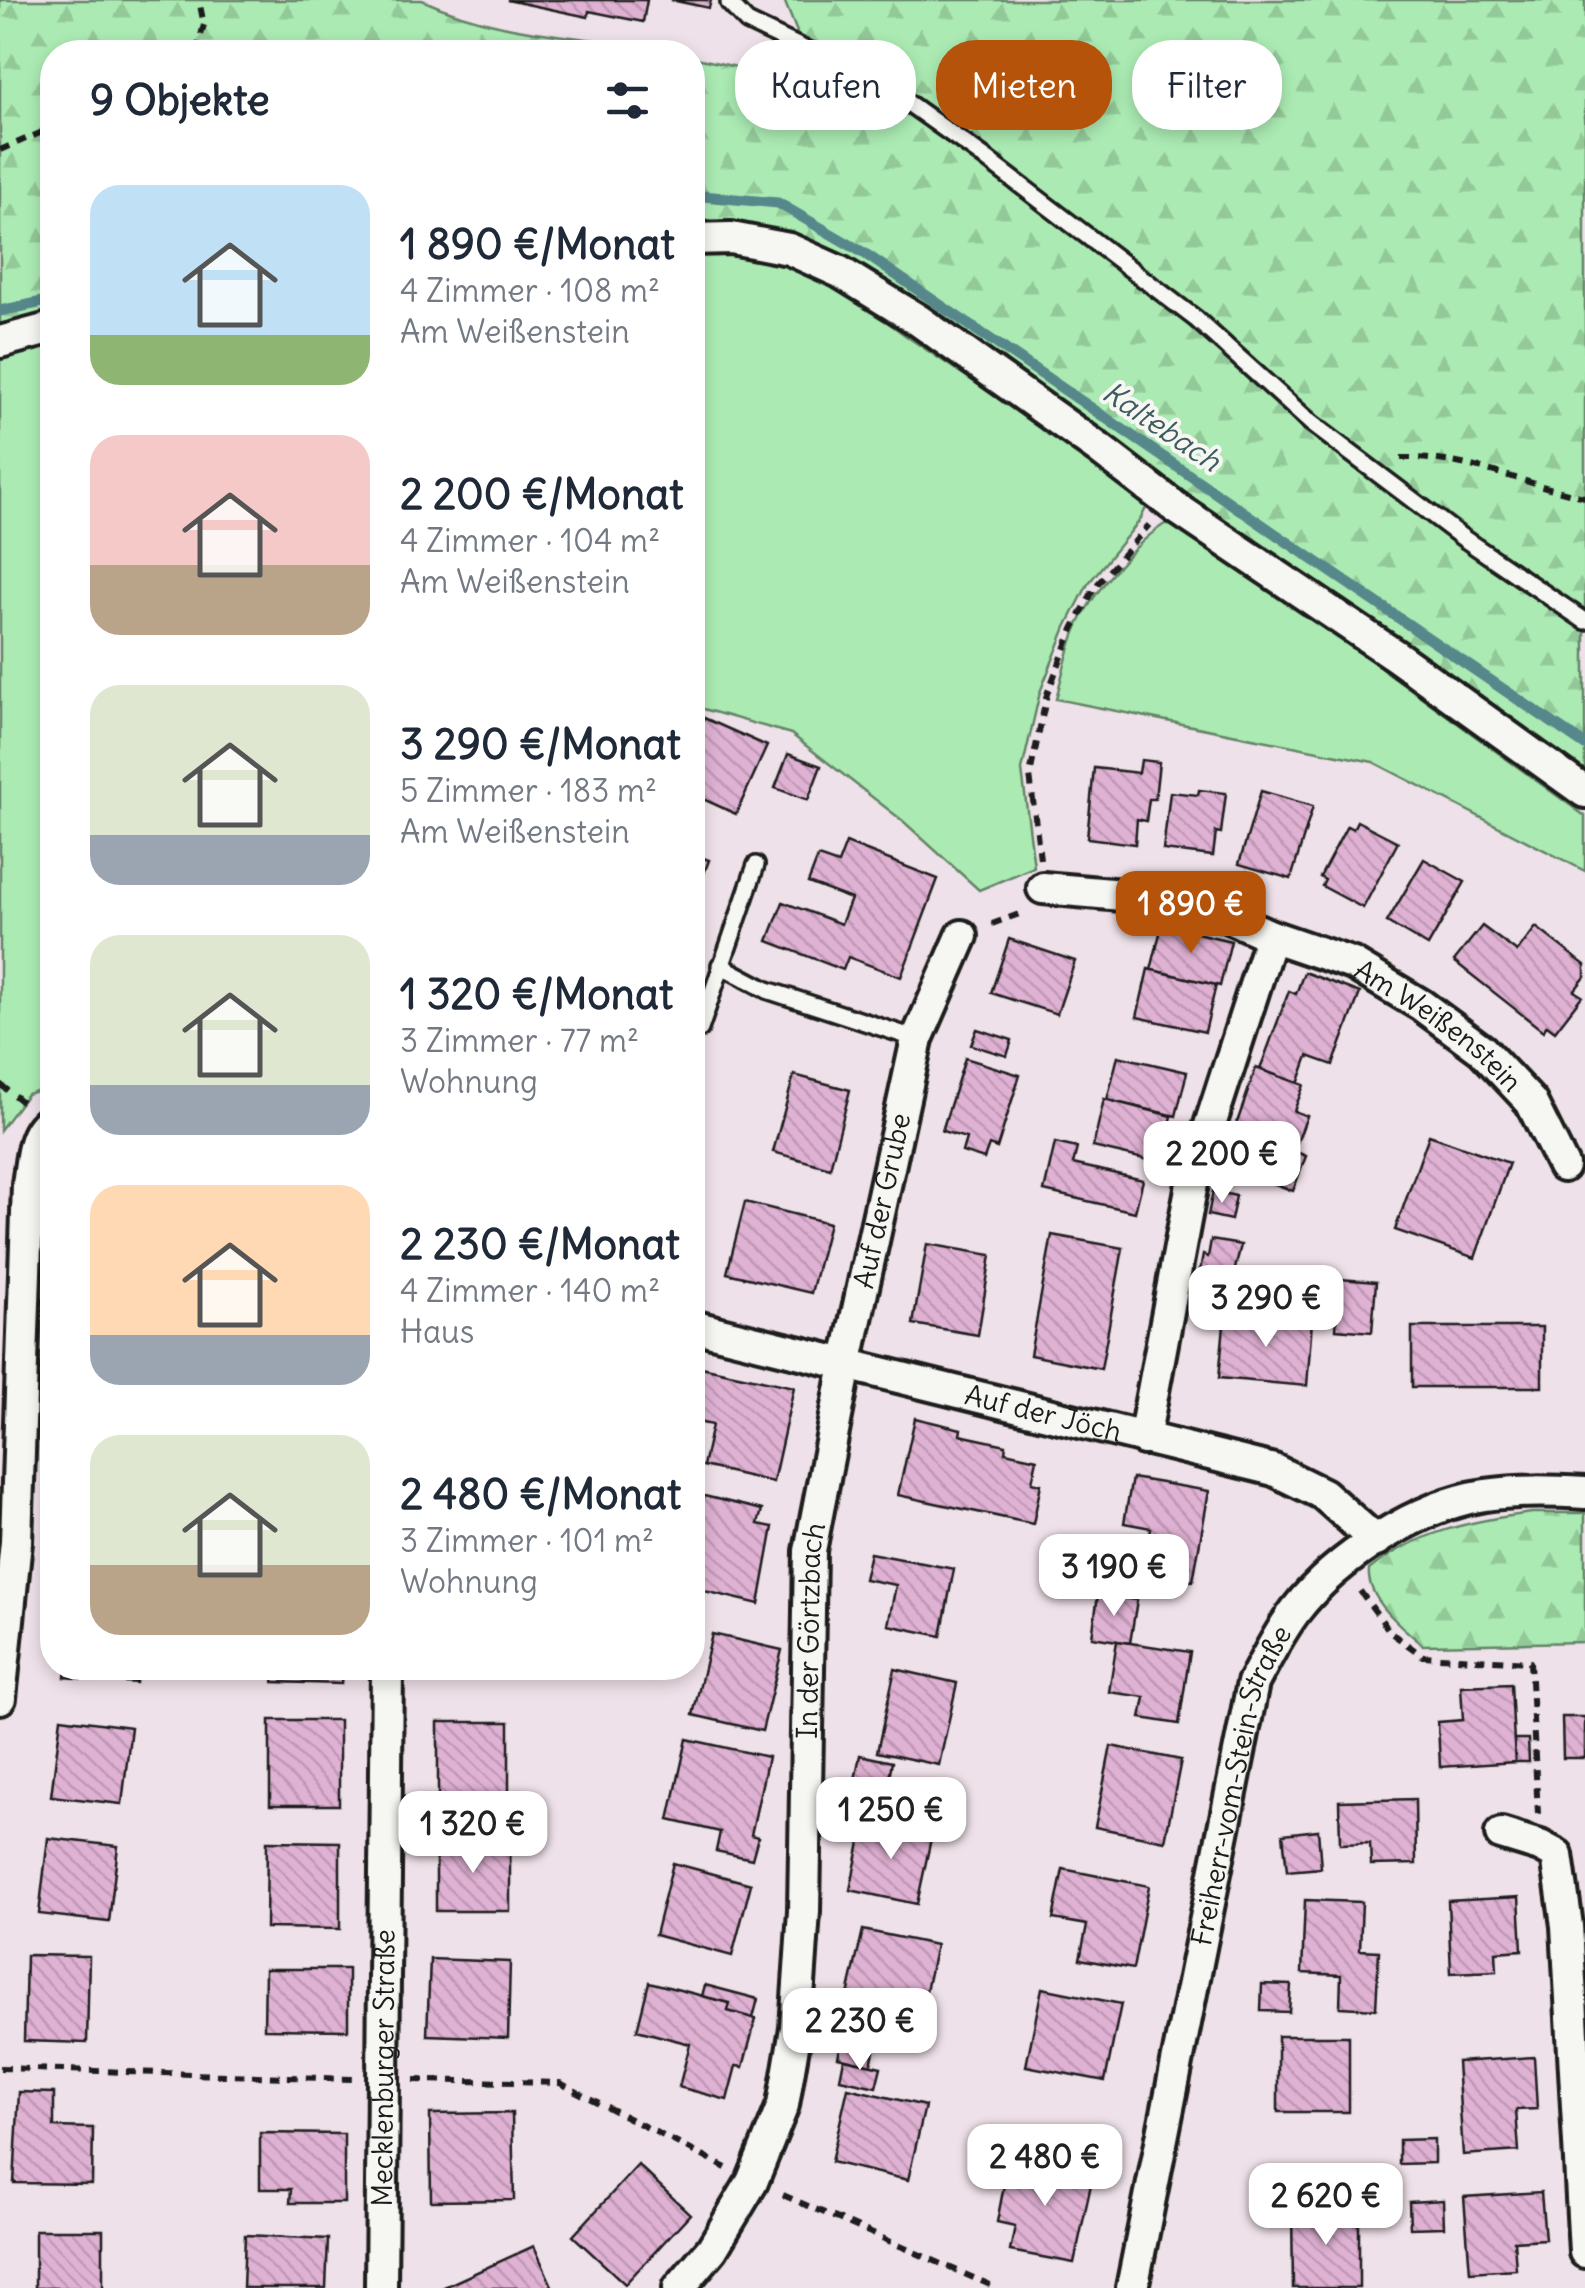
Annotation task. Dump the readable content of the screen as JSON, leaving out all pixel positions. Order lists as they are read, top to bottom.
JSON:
{
  "streets": {
    "street": [
      "Am Weißenstein",
      "Auf der Grube",
      "Auf der Jöch",
      "In der Görtzbach",
      "Freiherr-vom-Stein-Straße",
      "Mecklenburger Straße"
    ]
  },
  "crossings": [
    ["Auf der Grube", "Auf der Jöch"],
    ["Auf der Grube", "In der Görtzbach"],
    ["Auf der Jöch", "In der Görtzbach"],
    ["Auf der Jöch", "Freiherr-vom-Stein-Straße"]
  ],
  "water": ["Kaltebach"],
  "page": {
    "chip": ["Kaufen", "Mieten", "Filter"],
    "heading": "9 Objekte",
    "list": [
      {
        "name": "1 890 €/Monat",
        "note": "4 Zimmer · 108 m² · Am Weißenstein"
      },
      {
        "name": "2 200 €/Monat",
        "note": "4 Zimmer · 104 m² · Am Weißenstein"
      },
      {
        "name": "3 290 €/Monat",
        "note": "5 Zimmer · 183 m² · Am Weißenstein"
      },
      {
        "name": "1 320 €/Monat",
        "note": "3 Zimmer · 77 m² · Wohnung"
      },
      {
        "name": "2 230 €/Monat",
        "note": "4 Zimmer · 140 m² · Haus"
      },
      {
        "name": "2 480 €/Monat",
        "note": "3 Zimmer · 101 m² · Wohnung"
      }
    ],
    "price": [
      "1 890 €",
      "2 200 €",
      "3 290 €",
      "3 190 €",
      "1 250 €",
      "1 320 €",
      "2 230 €",
      "2 480 €",
      "2 620 €"
    ]
  }
}
